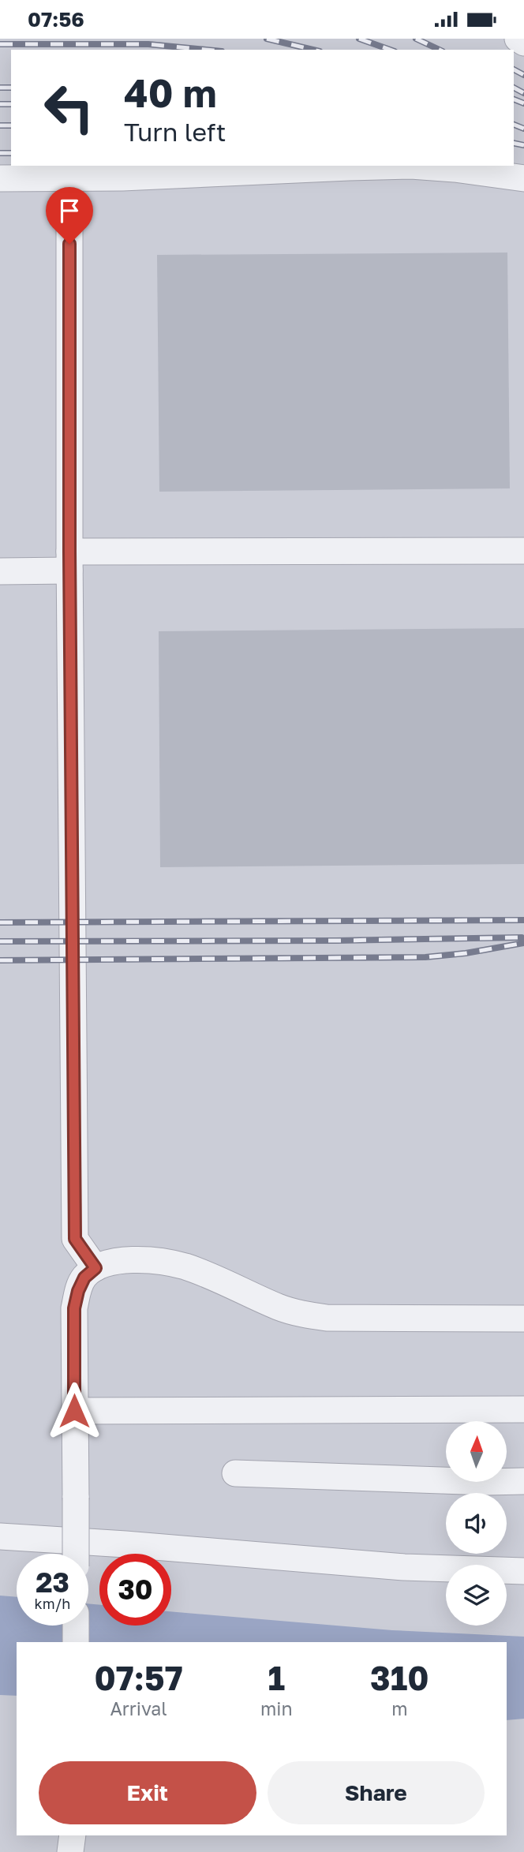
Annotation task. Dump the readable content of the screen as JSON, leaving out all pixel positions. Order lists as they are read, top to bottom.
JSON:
{
  "north": "top",
  "page": {
    "status": "07:56",
    "turn": ["40 m", "Turn left"],
    "speed": "23 km/h",
    "limit": "30",
    "eta": [
      "07:57",
      "Arrival",
      "1",
      "min",
      "310",
      "m"
    ],
    "buttons": ["Exit", "Share"]
  }
}
